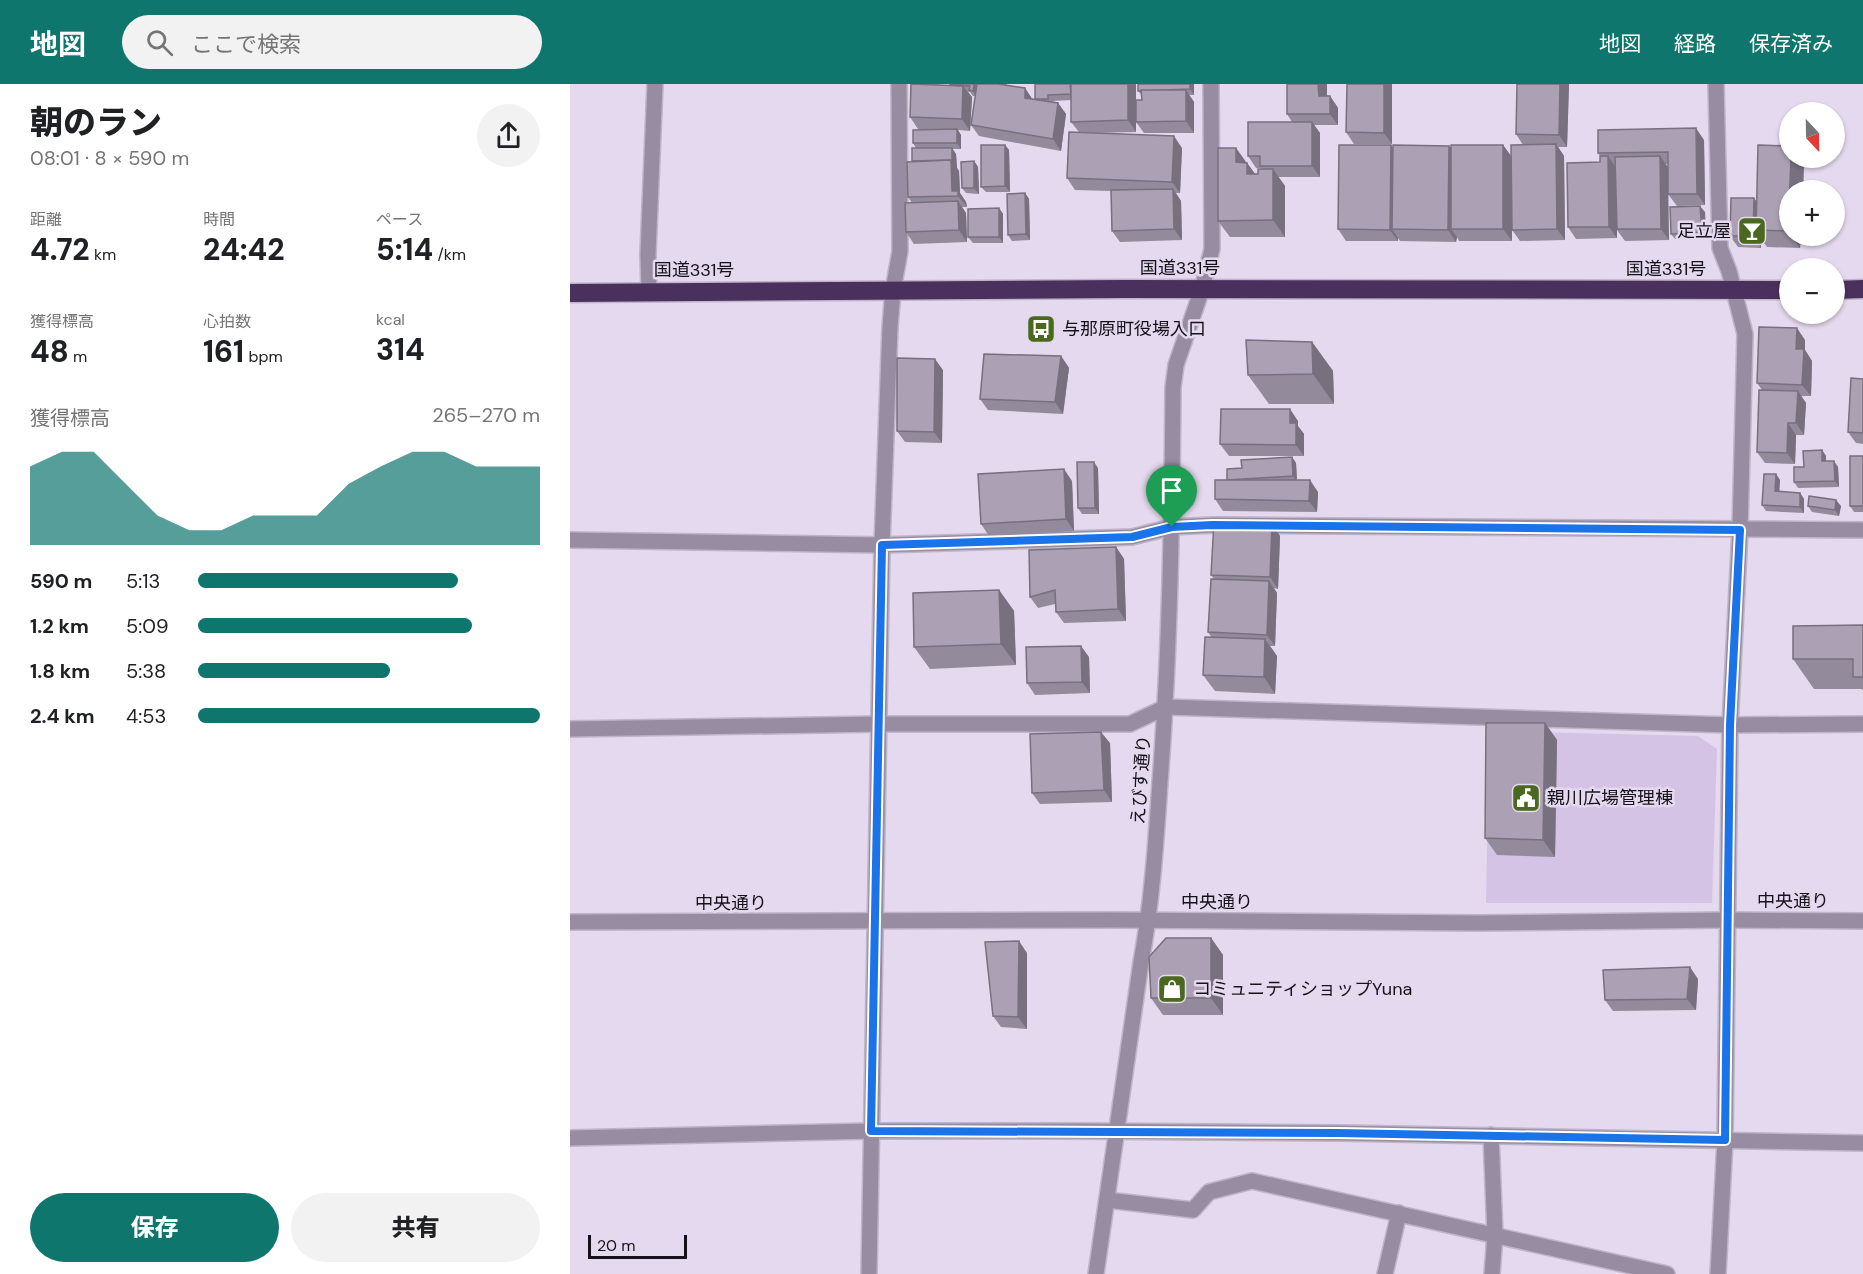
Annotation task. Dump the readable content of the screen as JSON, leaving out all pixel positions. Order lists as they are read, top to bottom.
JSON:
{
  "streets": {
    "highway": ["国道331号"],
    "street": ["えびす通り", "中央通り"]
  },
  "crossings": [
    ["国道331号", "えびす通り"],
    ["えびす通り", "中央通り"]
  ],
  "places": {
    "bar": ["足立屋"],
    "bus stop": ["与那原町役場入口"],
    "public building": ["親川広場管理棟"],
    "shop": ["コミュニティショップYuna"]
  },
  "scale_bar": "20 m",
  "north": "bottom",
  "page": {
    "header": "地図",
    "search": "ここで検索",
    "nav": ["地図", "経路", "保存済み"],
    "heading": ["朝のラン", "08:01 · 8 × 590 m"],
    "map_buttons": ["+", "−"],
    "stats": [
      ["距離", "4.72 km"],
      ["時間", "24:42"],
      ["ペース", "5:14 /km"],
      ["獲得標高", "48 m"],
      ["心拍数", "161 bpm"],
      ["kcal", "314"]
    ],
    "chart": ["獲得標高", "265–270 m"],
    "list": [
      {
        "name": "590 m",
        "note": "5:13"
      },
      {
        "name": "1.2 km",
        "note": "5:09"
      },
      {
        "name": "1.8 km",
        "note": "5:38"
      },
      {
        "name": "2.4 km",
        "note": "4:53"
      }
    ],
    "buttons": ["保存", "共有"],
    "scale": "20 m"
  }
}
